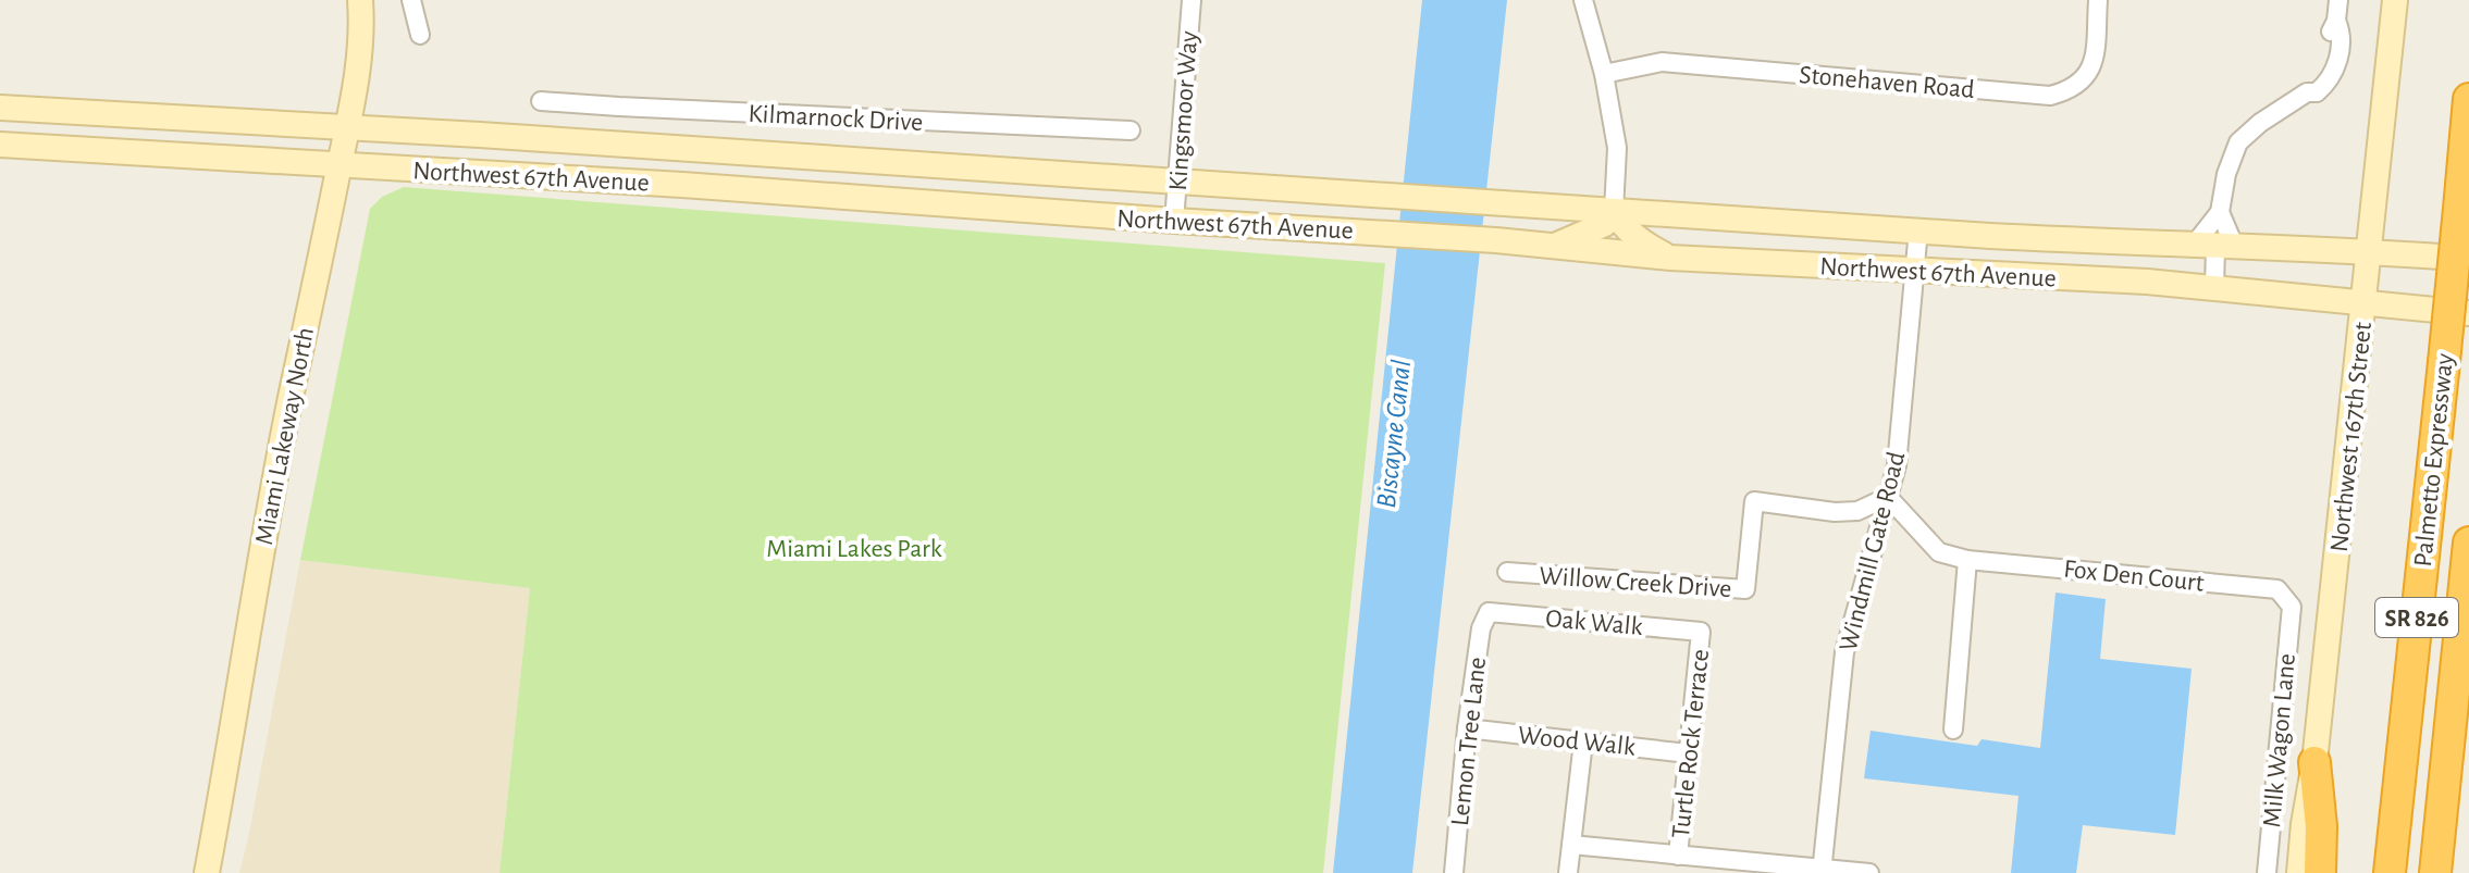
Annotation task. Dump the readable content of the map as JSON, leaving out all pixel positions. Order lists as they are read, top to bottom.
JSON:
{
  "streets": {
    "highway": ["Palmetto Expressway", "SR 826"],
    "main road": ["Northwest 67th Avenue", "Miami Lakeway North", "Northwest 167th Street"],
    "street": [
      "Stonehaven Road",
      "Kingsmoor Way",
      "Kilmarnock Drive",
      "Windmill Gate Road",
      "Fox Den Court",
      "Willow Creek Drive",
      "Oak Walk",
      "Wood Walk",
      "Milk Wagon Lane",
      "Lemon Tree Lane",
      "Turtle Rock Terrace"
    ]
  },
  "crossings": [
    ["Kingsmoor Way", "Northwest 67th Avenue"],
    ["Northwest 67th Avenue", "Miami Lakeway North"],
    ["Northwest 67th Avenue", "Northwest 167th Street"],
    ["Northwest 67th Avenue", "Windmill Gate Road"],
    ["Windmill Gate Road", "Fox Den Court"],
    ["Windmill Gate Road", "Willow Creek Drive"],
    ["Fox Den Court", "Willow Creek Drive"],
    ["Fox Den Court", "Milk Wagon Lane"],
    ["Oak Walk", "Lemon Tree Lane"],
    ["Oak Walk", "Turtle Rock Terrace"],
    ["Wood Walk", "Lemon Tree Lane"],
    ["Wood Walk", "Turtle Rock Terrace"]
  ],
  "water": ["Biscayne Canal"],
  "parks": ["Miami Lakes Park"]
}
